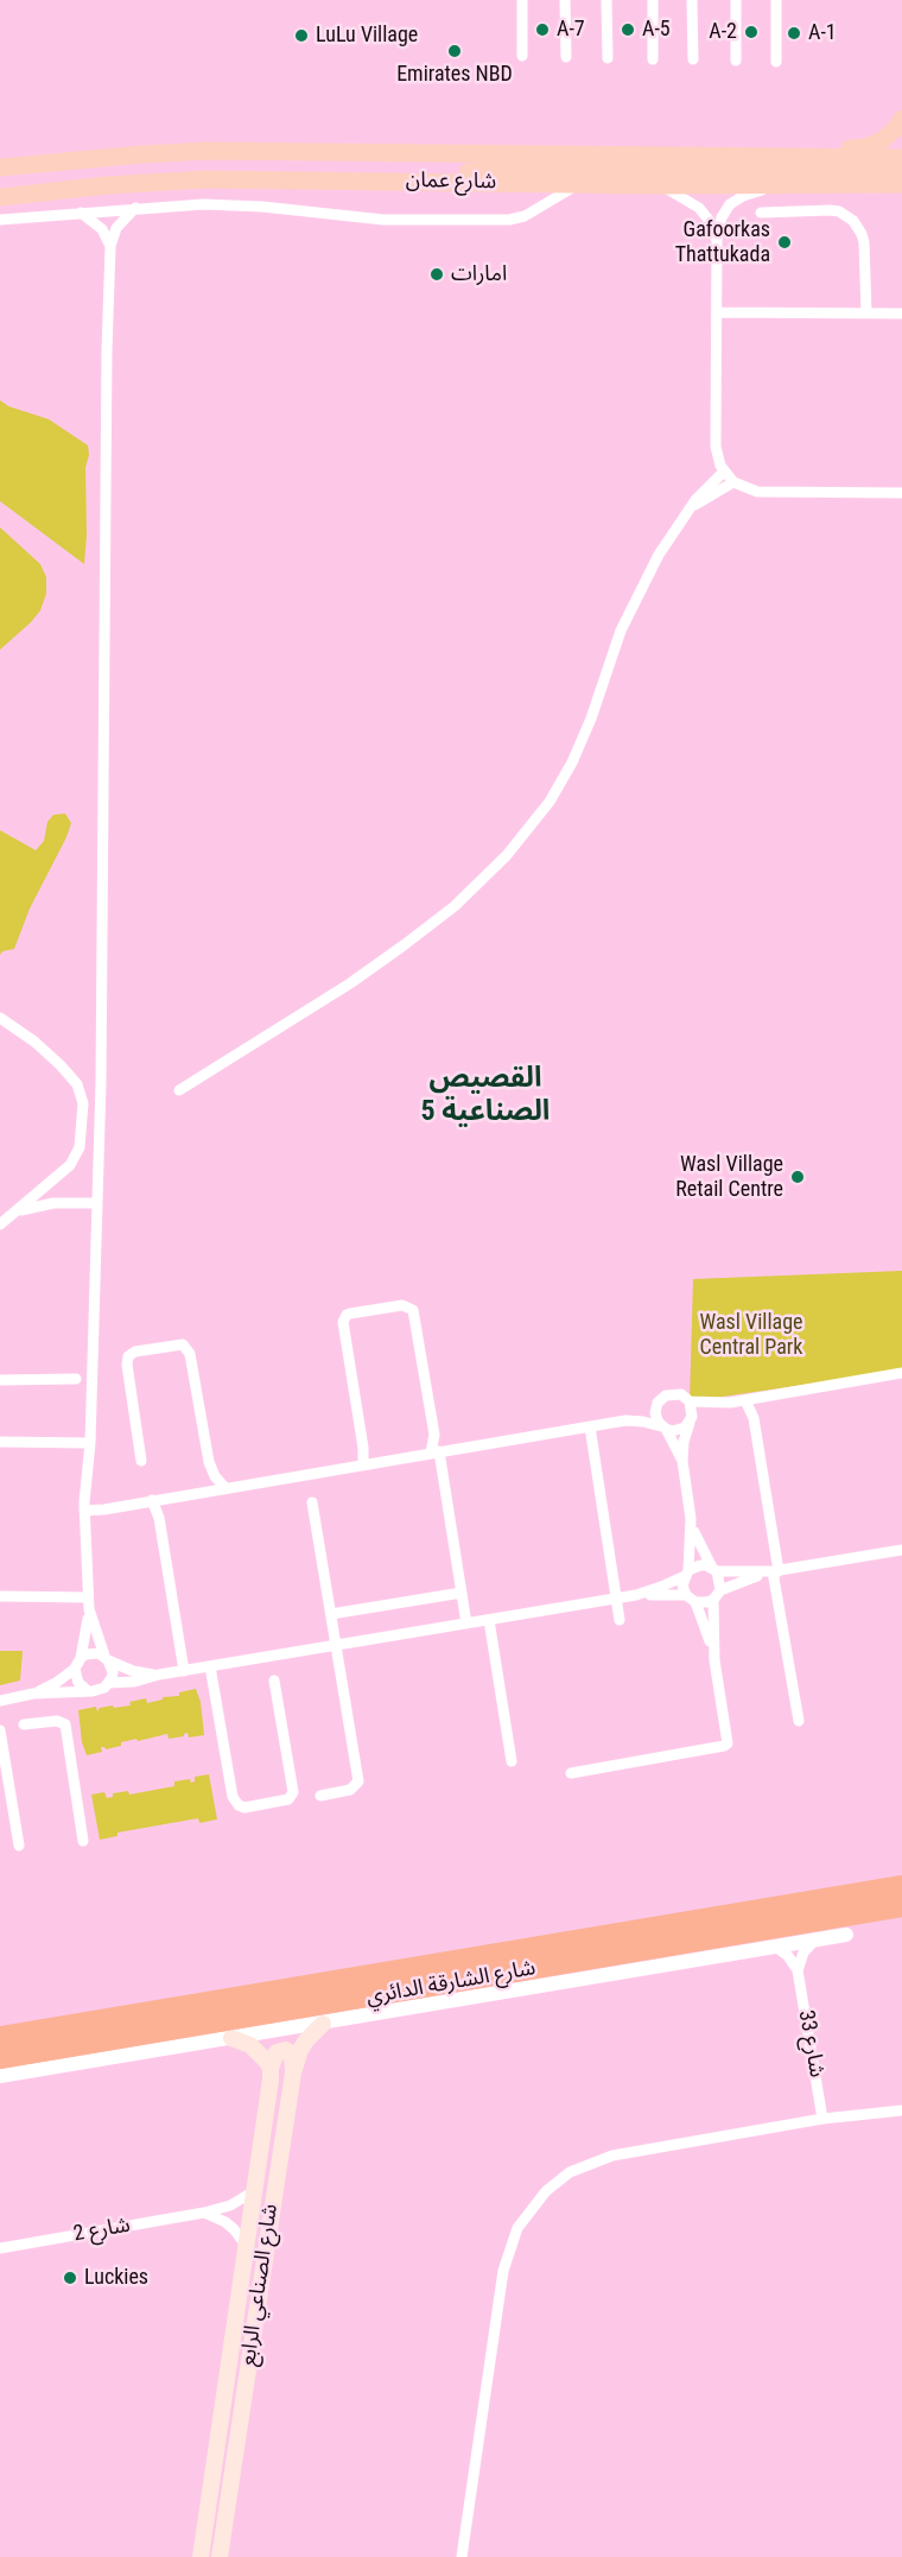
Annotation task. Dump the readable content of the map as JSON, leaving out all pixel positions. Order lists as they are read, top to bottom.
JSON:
{
  "streets": {
    "highway": ["شارع الشارقة الدائري"],
    "main road": ["شارع عمان", "شارع الصناعي الرابع"],
    "street": ["شارع 33", "شارع 2"]
  },
  "crossings": [
    ["شارع 2", "شارع الصناعي الرابع"]
  ],
  "districts": ["القصيص الصناعية 5"],
  "parks": ["Wasl Village Central Park"],
  "places": [
    "A-7",
    "A-5",
    "A-2",
    "A-1",
    "LuLu Village",
    "Emirates NBD",
    "Gafoorkas Thattukada",
    "امارات",
    "Wasl Village Retail Centre",
    "Luckies"
  ]
}
